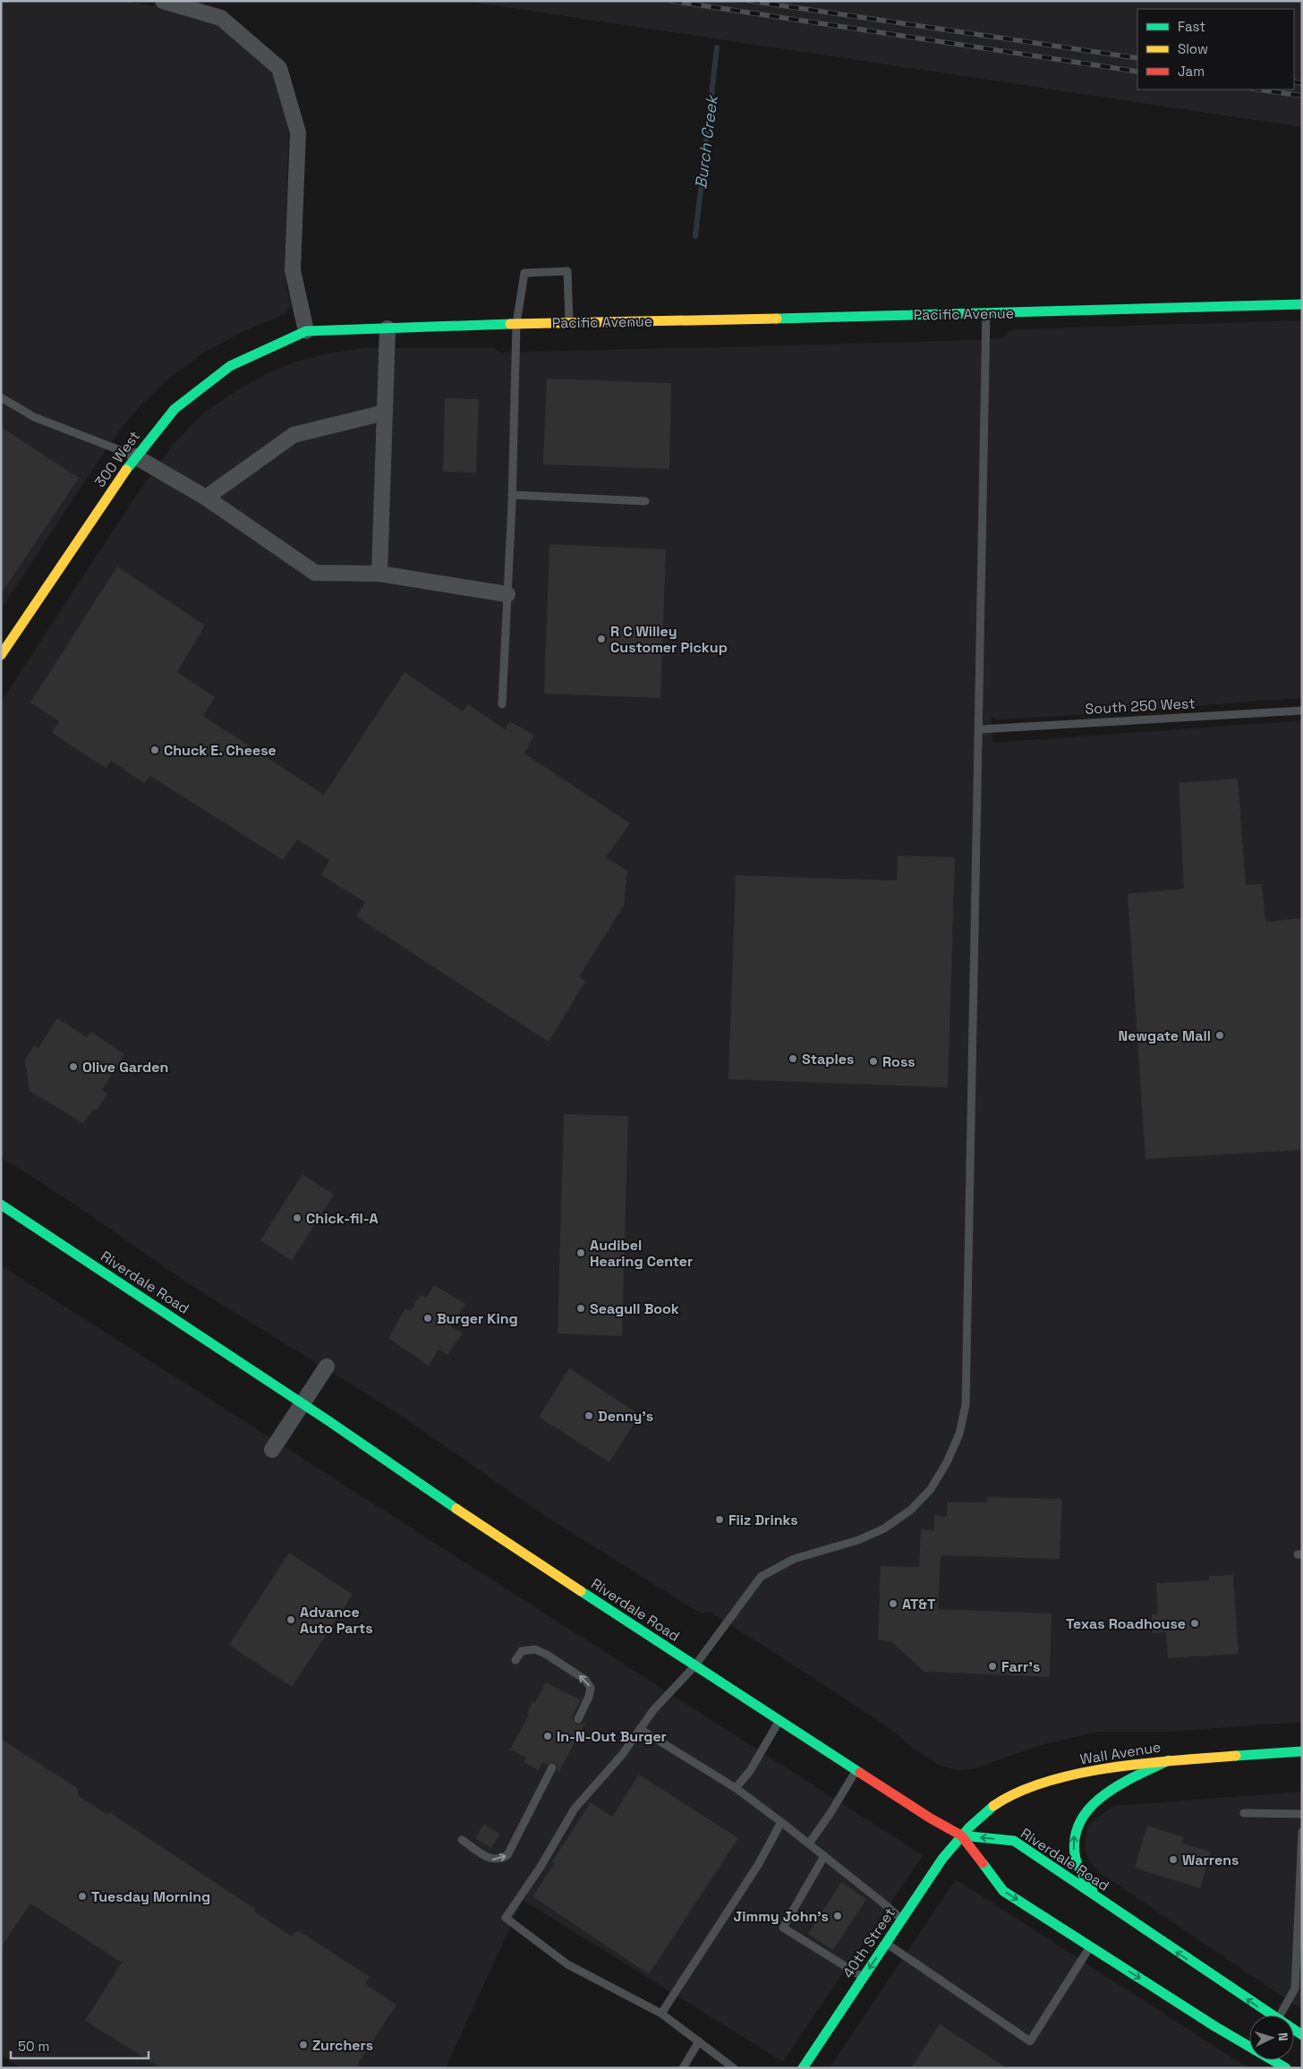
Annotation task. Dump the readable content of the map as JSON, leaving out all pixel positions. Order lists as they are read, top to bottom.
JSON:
{
  "streets": {
    "main road": [
      "Pacific Avenue",
      "300 West",
      "Riverdale Road",
      "Wall Avenue",
      "40th Street"
    ],
    "lane": ["South 250 West"]
  },
  "crossings": [
    ["Pacific Avenue", "300 West"],
    ["Riverdale Road", "Wall Avenue"],
    ["Riverdale Road", "40th Street"],
    ["Wall Avenue", "40th Street"]
  ],
  "water": ["Burch Creek"],
  "places": [
    "R C Willey Customer Pickup",
    "Chuck E. Cheese",
    "Newgate Mall",
    "Staples",
    "Ross",
    "Olive Garden",
    "Chick-fil-A",
    "Audibel Hearing Center",
    "Seagull Book",
    "Burger King",
    "Denny's",
    "Fiiz Drinks",
    "AT&T",
    "Advance Auto Parts",
    "Texas Roadhouse",
    "Farr's",
    "In-N-Out Burger",
    "Warrens",
    "Tuesday Morning",
    "Jimmy John's",
    "Zurchers"
  ],
  "legend": ["Fast", "Slow", "Jam"],
  "scale_bar": "50 m",
  "north": "right"
}
